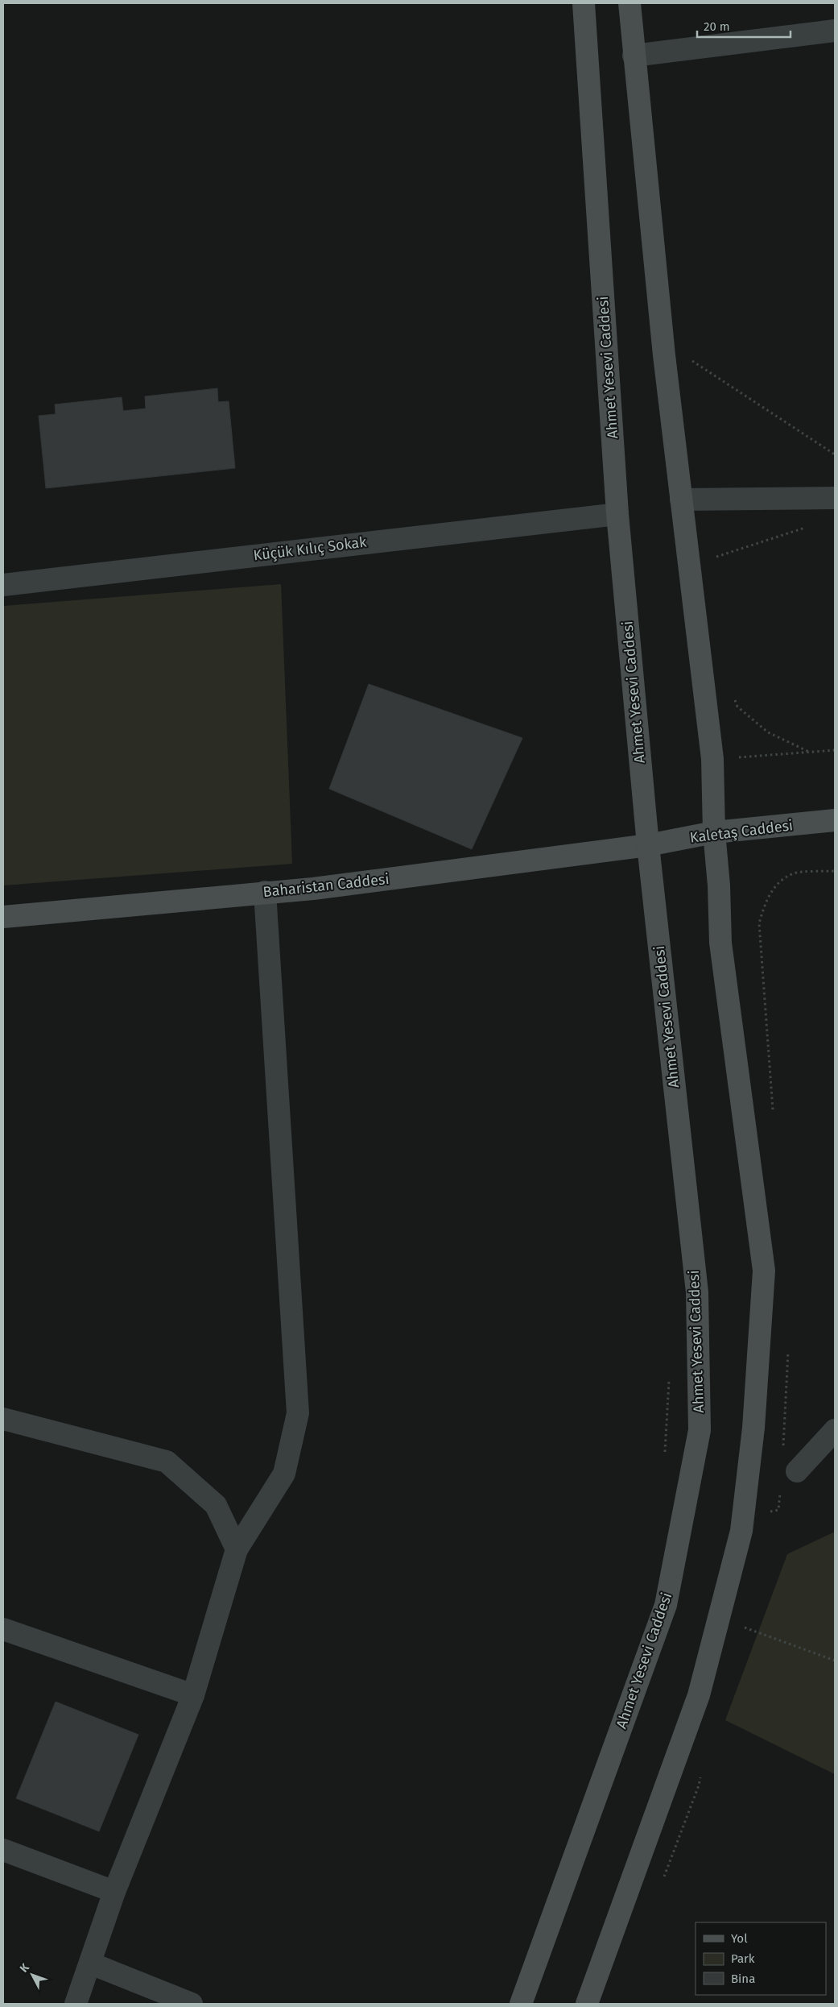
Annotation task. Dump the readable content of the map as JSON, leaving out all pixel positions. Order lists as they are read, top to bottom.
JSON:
{
  "streets": {
    "main road": ["Ahmet Yesevi Caddesi", "Kaletaş Caddesi", "Baharistan Caddesi"],
    "street": ["Küçük Kılıç Sokak"]
  },
  "crossings": [
    ["Ahmet Yesevi Caddesi", "Küçük Kılıç Sokak"],
    ["Ahmet Yesevi Caddesi", "Kaletaş Caddesi"],
    ["Ahmet Yesevi Caddesi", "Baharistan Caddesi"],
    ["Kaletaş Caddesi", "Baharistan Caddesi"]
  ],
  "legend": ["Yol", "Park", "Bina"],
  "scale_bar": "20 m",
  "north": "top left"
}
